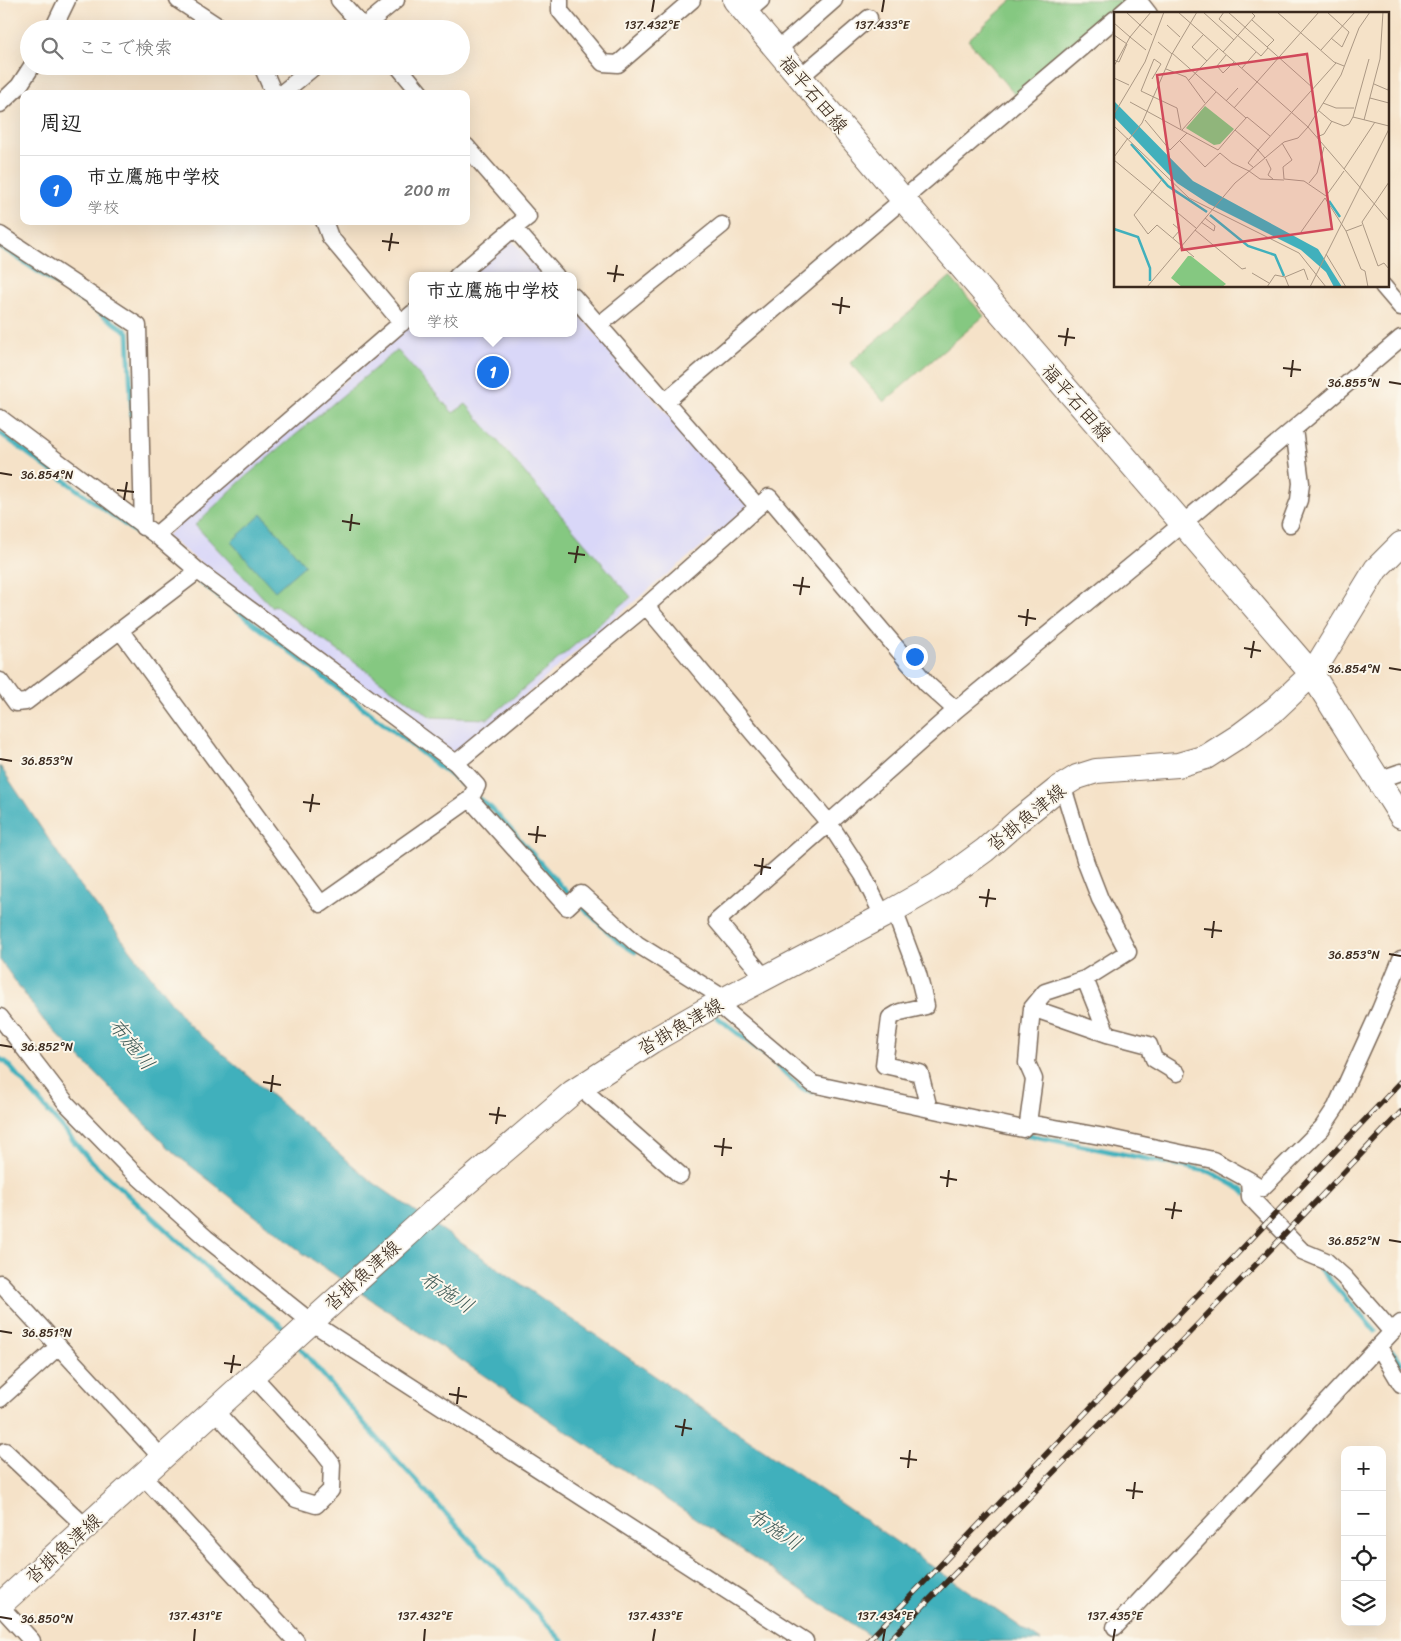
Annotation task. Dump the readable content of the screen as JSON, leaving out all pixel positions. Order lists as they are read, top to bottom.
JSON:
{
  "streets": {
    "main road": ["福平石田線", "沓掛魚津線"]
  },
  "crossings": [
    ["福平石田線", "沓掛魚津線"]
  ],
  "water": ["布施川"],
  "page": {
    "search": "ここで検索",
    "heading": "周辺",
    "list": [
      {
        "mark": "1",
        "name": "市立鷹施中学校",
        "note": "学校",
        "value": "200 m"
      }
    ],
    "popup": ["市立鷹施中学校", "学校"],
    "pins": "1",
    "map_buttons": ["+", "−"]
  },
  "coordinates": [
    "137.432°E",
    "137.433°E",
    "36.855°N",
    "36.854°N",
    "36.853°N",
    "36.852°N",
    "36.851°N",
    "137.431°E",
    "137.434°E",
    "137.435°E",
    "36.850°N"
  ]
}
